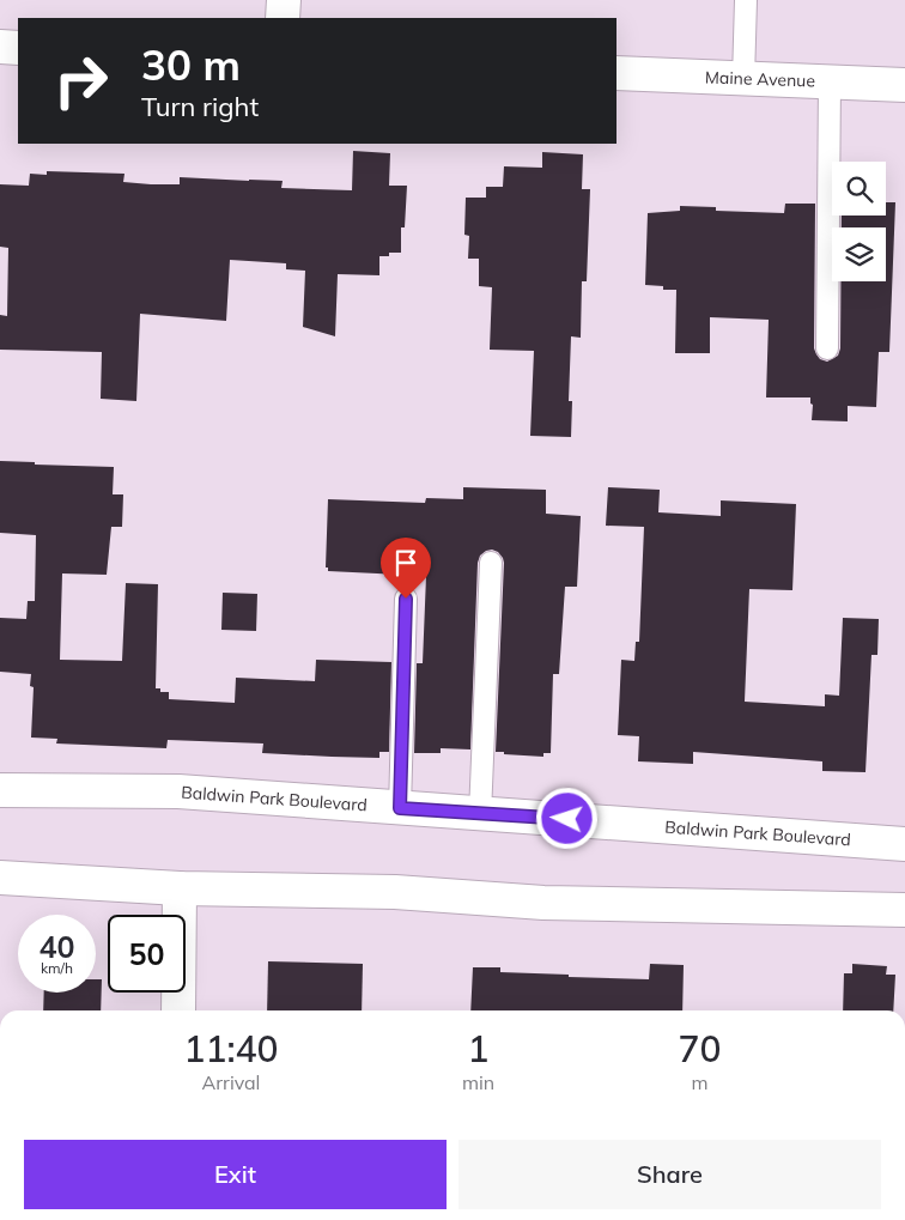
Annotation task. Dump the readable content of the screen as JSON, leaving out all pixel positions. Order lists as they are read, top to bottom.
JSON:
{
  "streets": {
    "main road": ["Maine Avenue", "Baldwin Park Boulevard"]
  },
  "page": {
    "turn": ["30 m", "Turn right"],
    "speed": "40 km/h",
    "limit": "50",
    "eta": [
      "11:40",
      "Arrival",
      "1",
      "min",
      "70",
      "m"
    ],
    "buttons": ["Exit", "Share"]
  }
}
